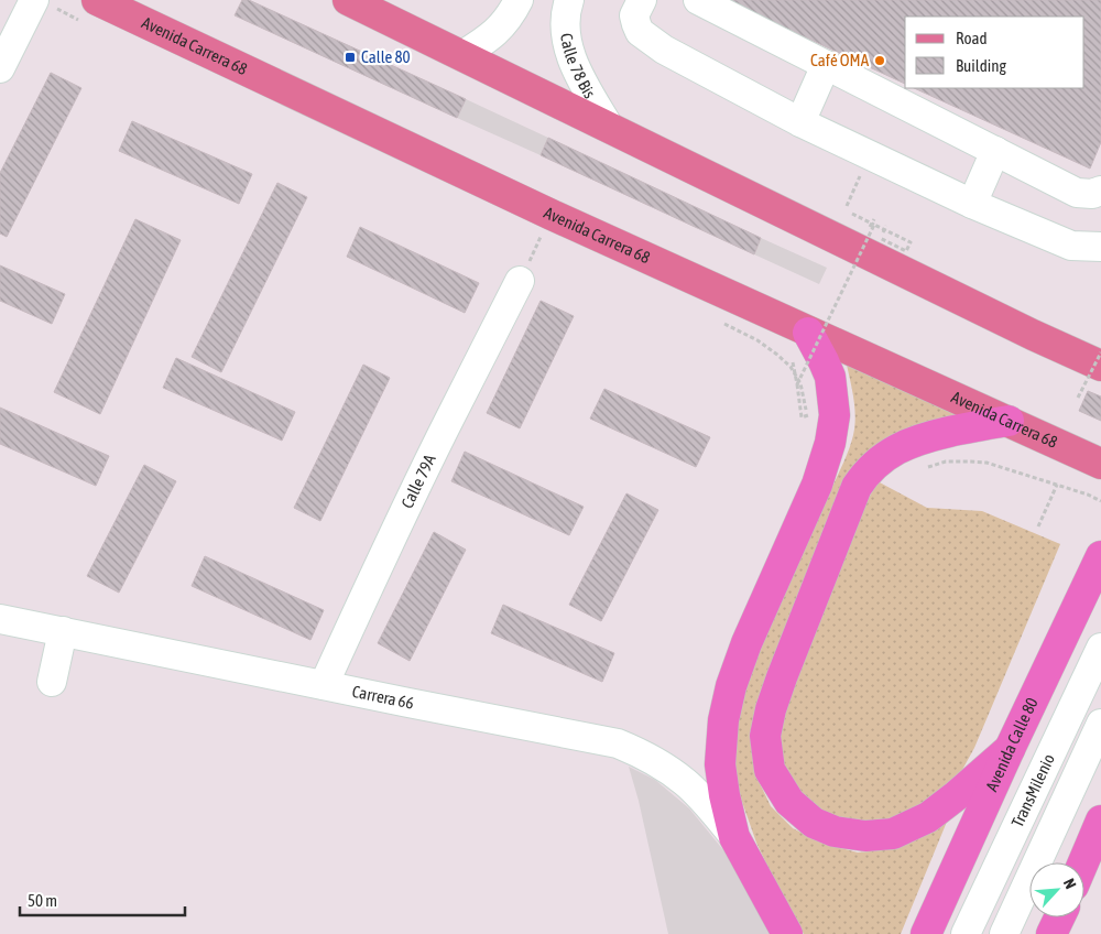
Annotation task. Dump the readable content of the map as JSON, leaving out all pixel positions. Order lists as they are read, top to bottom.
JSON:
{
  "streets": {
    "highway": ["Avenida Calle 80"],
    "main road": ["Avenida Carrera 68"],
    "street": [
      "Calle 78 Bis",
      "Calle 79A",
      "Carrera 66",
      "TransMilenio"
    ]
  },
  "crossings": [
    ["Calle 79A", "Carrera 66"]
  ],
  "places": {
    "transit": ["Calle 80"],
    "other": ["Café OMA"]
  },
  "legend": ["Road", "Building"],
  "scale_bar": "50 m",
  "north": "top right"
}
